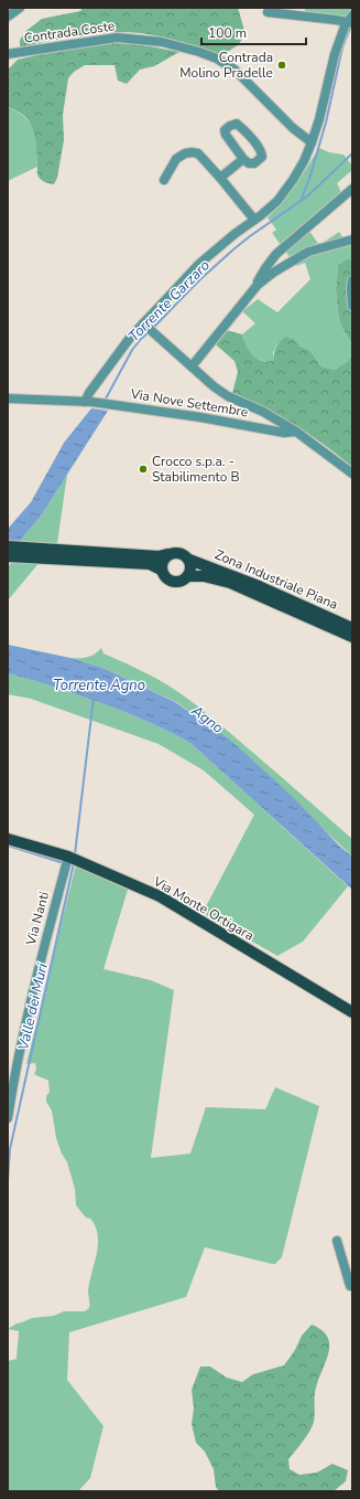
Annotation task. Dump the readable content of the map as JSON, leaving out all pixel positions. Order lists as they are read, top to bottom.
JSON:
{
  "streets": {
    "main road": ["Zona Industriale Piana", "Via Monte Ortigara"],
    "street": ["Contrada Coste", "Via Nove Settembre", "Via Nanti"]
  },
  "crossings": [
    ["Via Monte Ortigara", "Via Nanti"]
  ],
  "water": [
    "Torrente Garzaro",
    "Torrente Agno",
    "Agno",
    "Valle dei Muri"
  ],
  "places": ["Contrada Molino Pradelle", "Crocco s.p.a. - Stabilimento B"],
  "scale_bar": "100 m"
}
